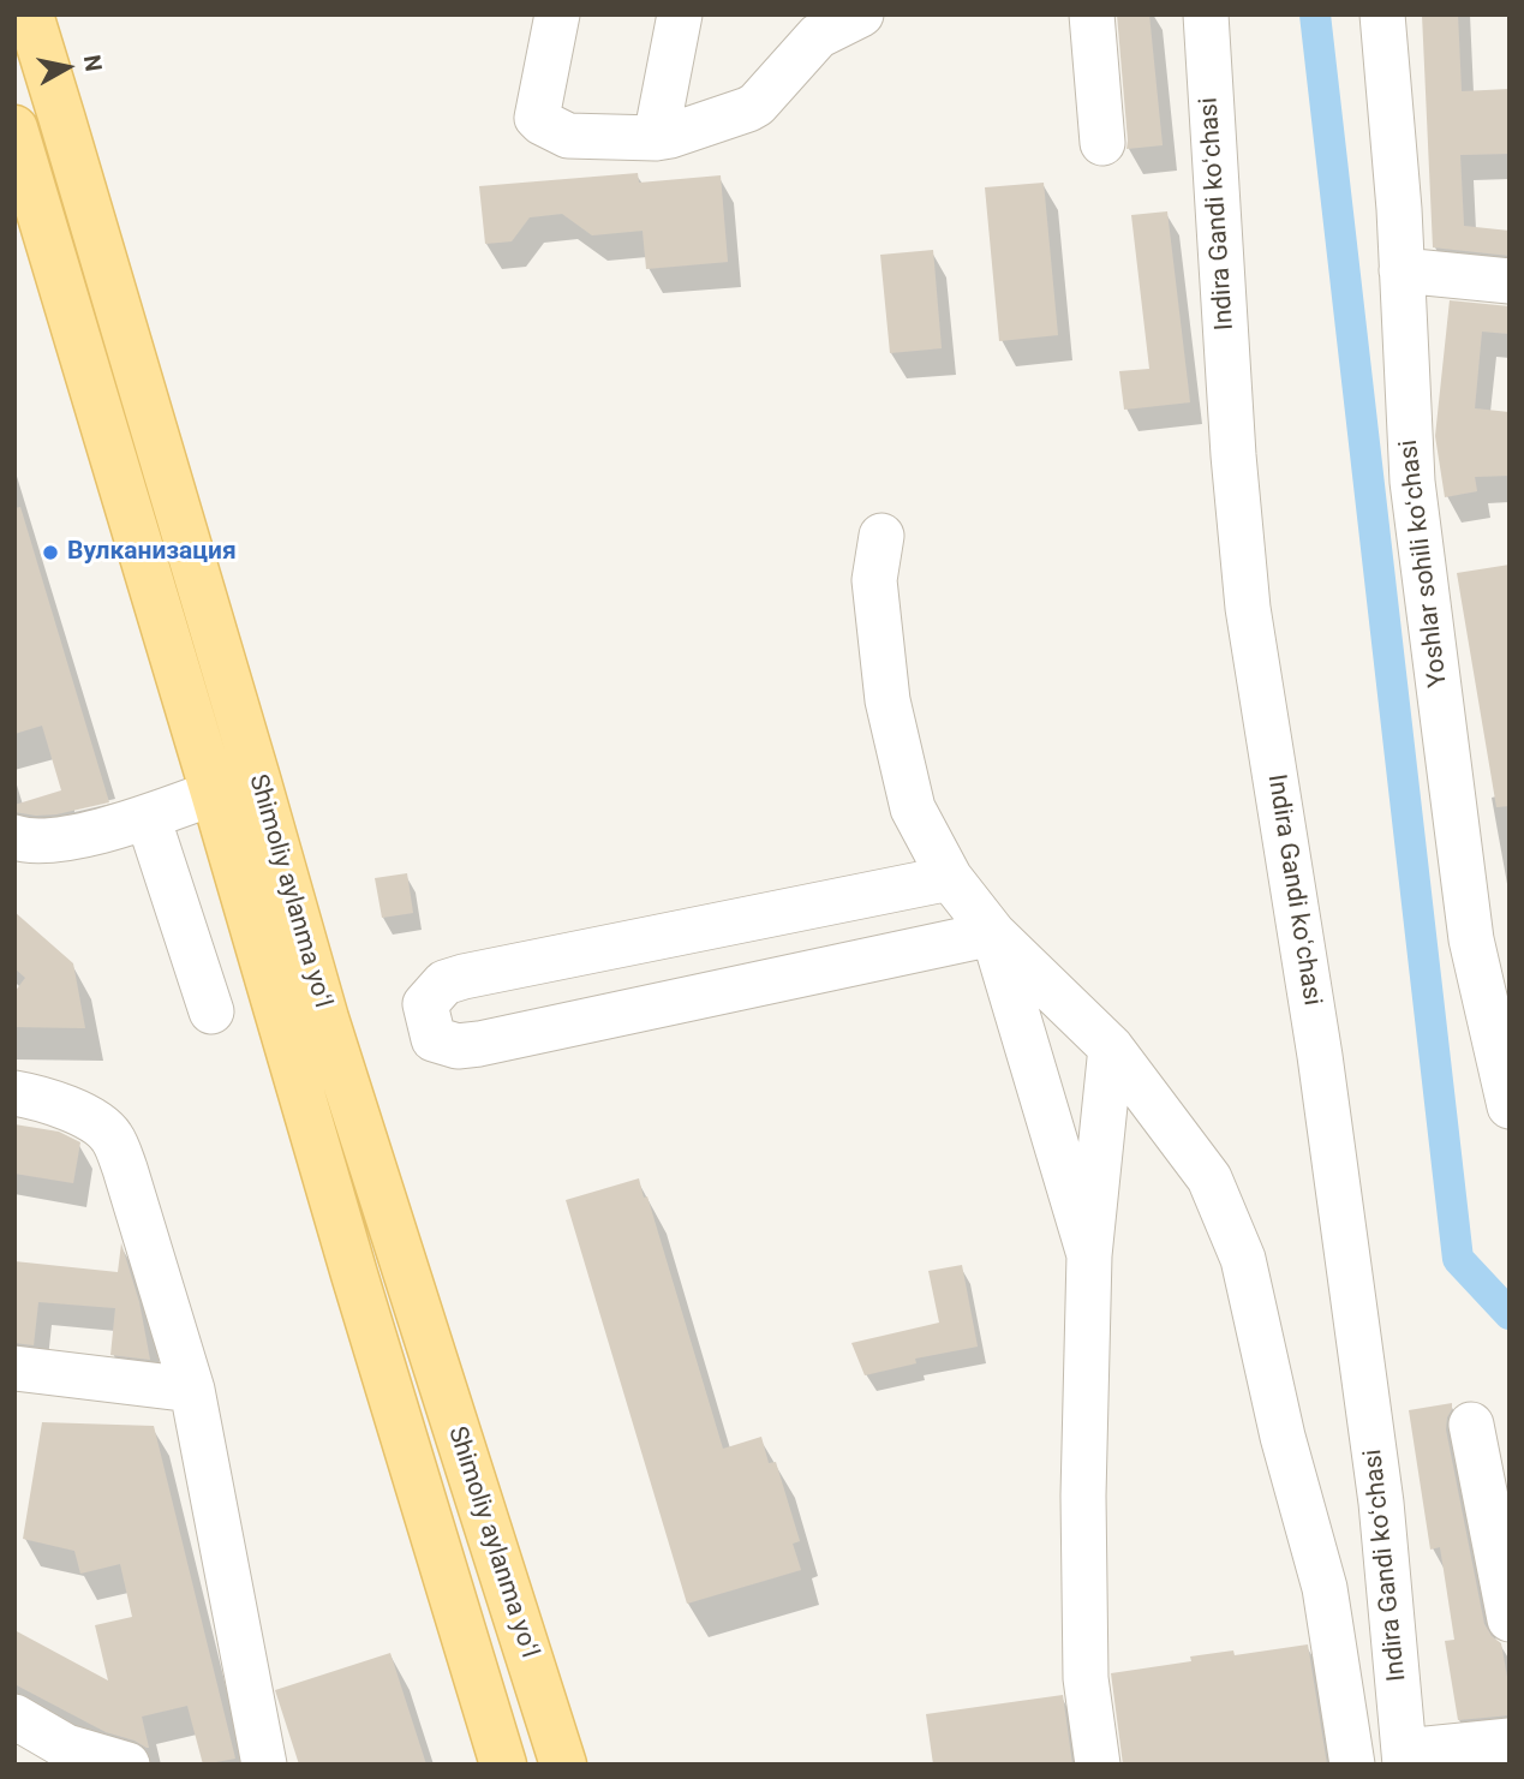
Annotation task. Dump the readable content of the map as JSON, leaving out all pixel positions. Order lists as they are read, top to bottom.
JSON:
{
  "streets": {
    "main road": ["Shimoliy aylanma yoʻl"],
    "street": ["Indira Gandi koʻchasi", "Yoshlar sohili koʻchasi"]
  },
  "places": ["Вулканизация"],
  "north": "right"
}
